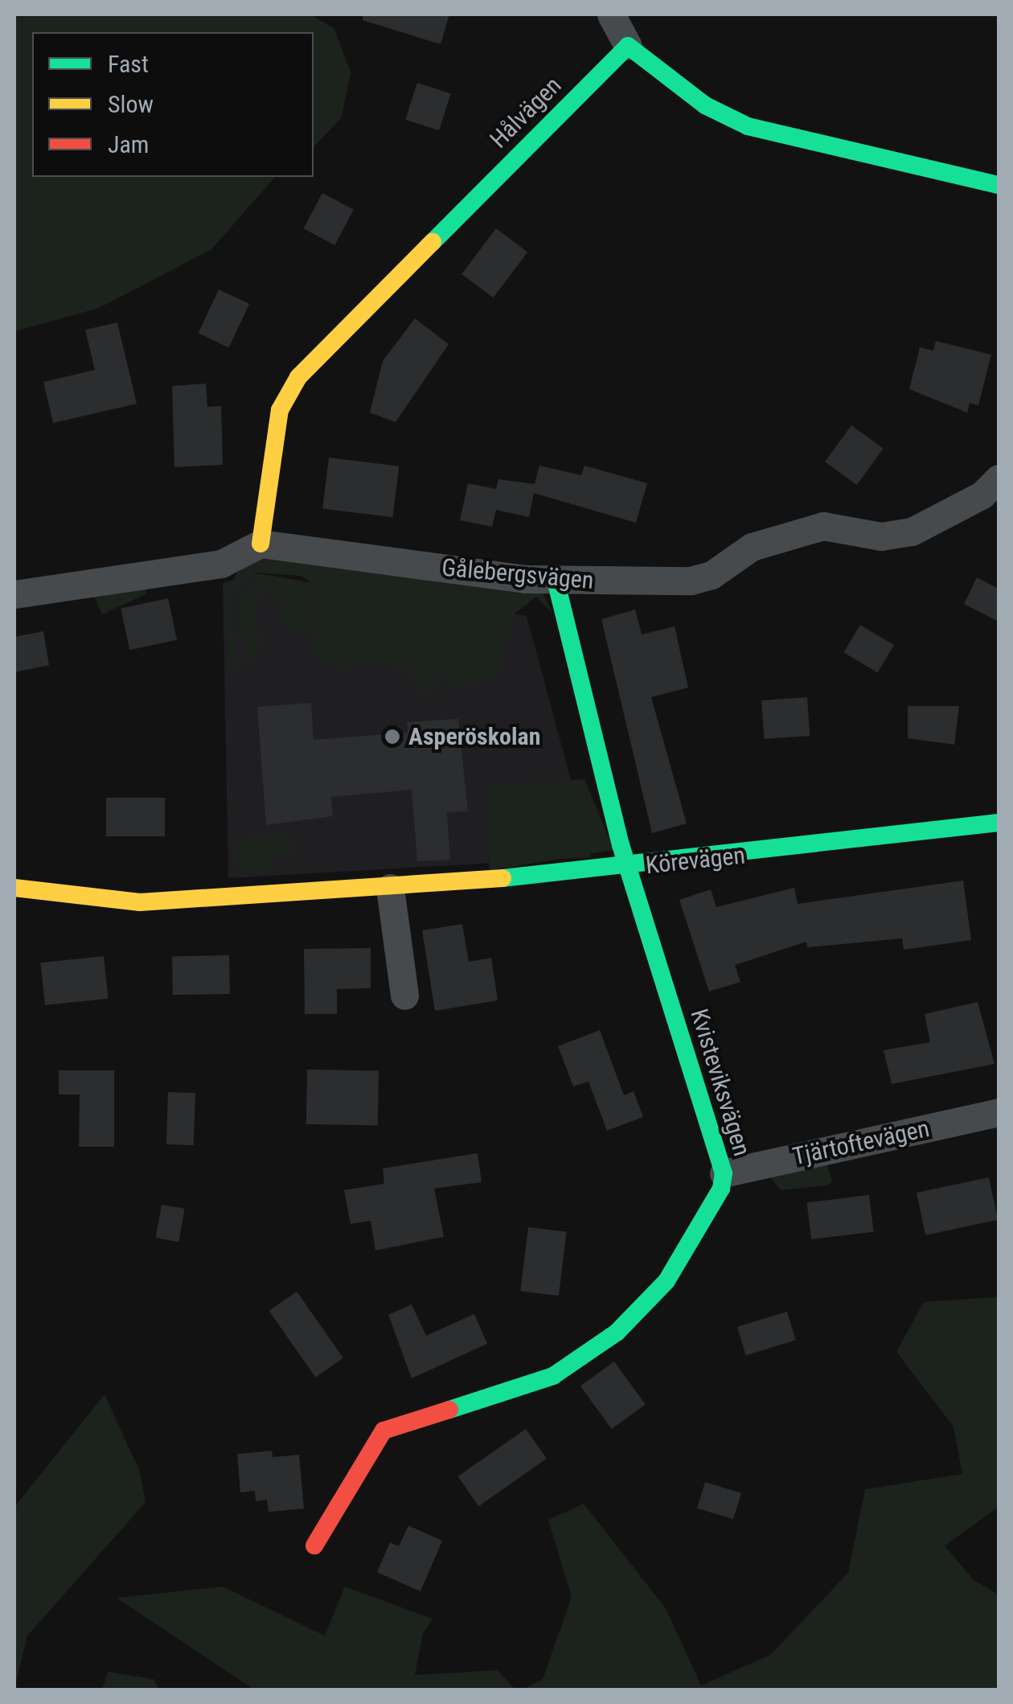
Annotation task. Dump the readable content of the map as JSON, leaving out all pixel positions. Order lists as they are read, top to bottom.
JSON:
{
  "streets": {
    "street": [
      "Hålvägen",
      "Gålebergsvägen",
      "Körevägen",
      "Kvisteviksvägen",
      "Tjärtoftevägen"
    ]
  },
  "crossings": [
    ["Hålvägen", "Gålebergsvägen"],
    ["Gålebergsvägen", "Kvisteviksvägen"],
    ["Körevägen", "Kvisteviksvägen"],
    ["Kvisteviksvägen", "Tjärtoftevägen"]
  ],
  "places": ["Asperöskolan"],
  "legend": ["Fast", "Slow", "Jam"]
}
